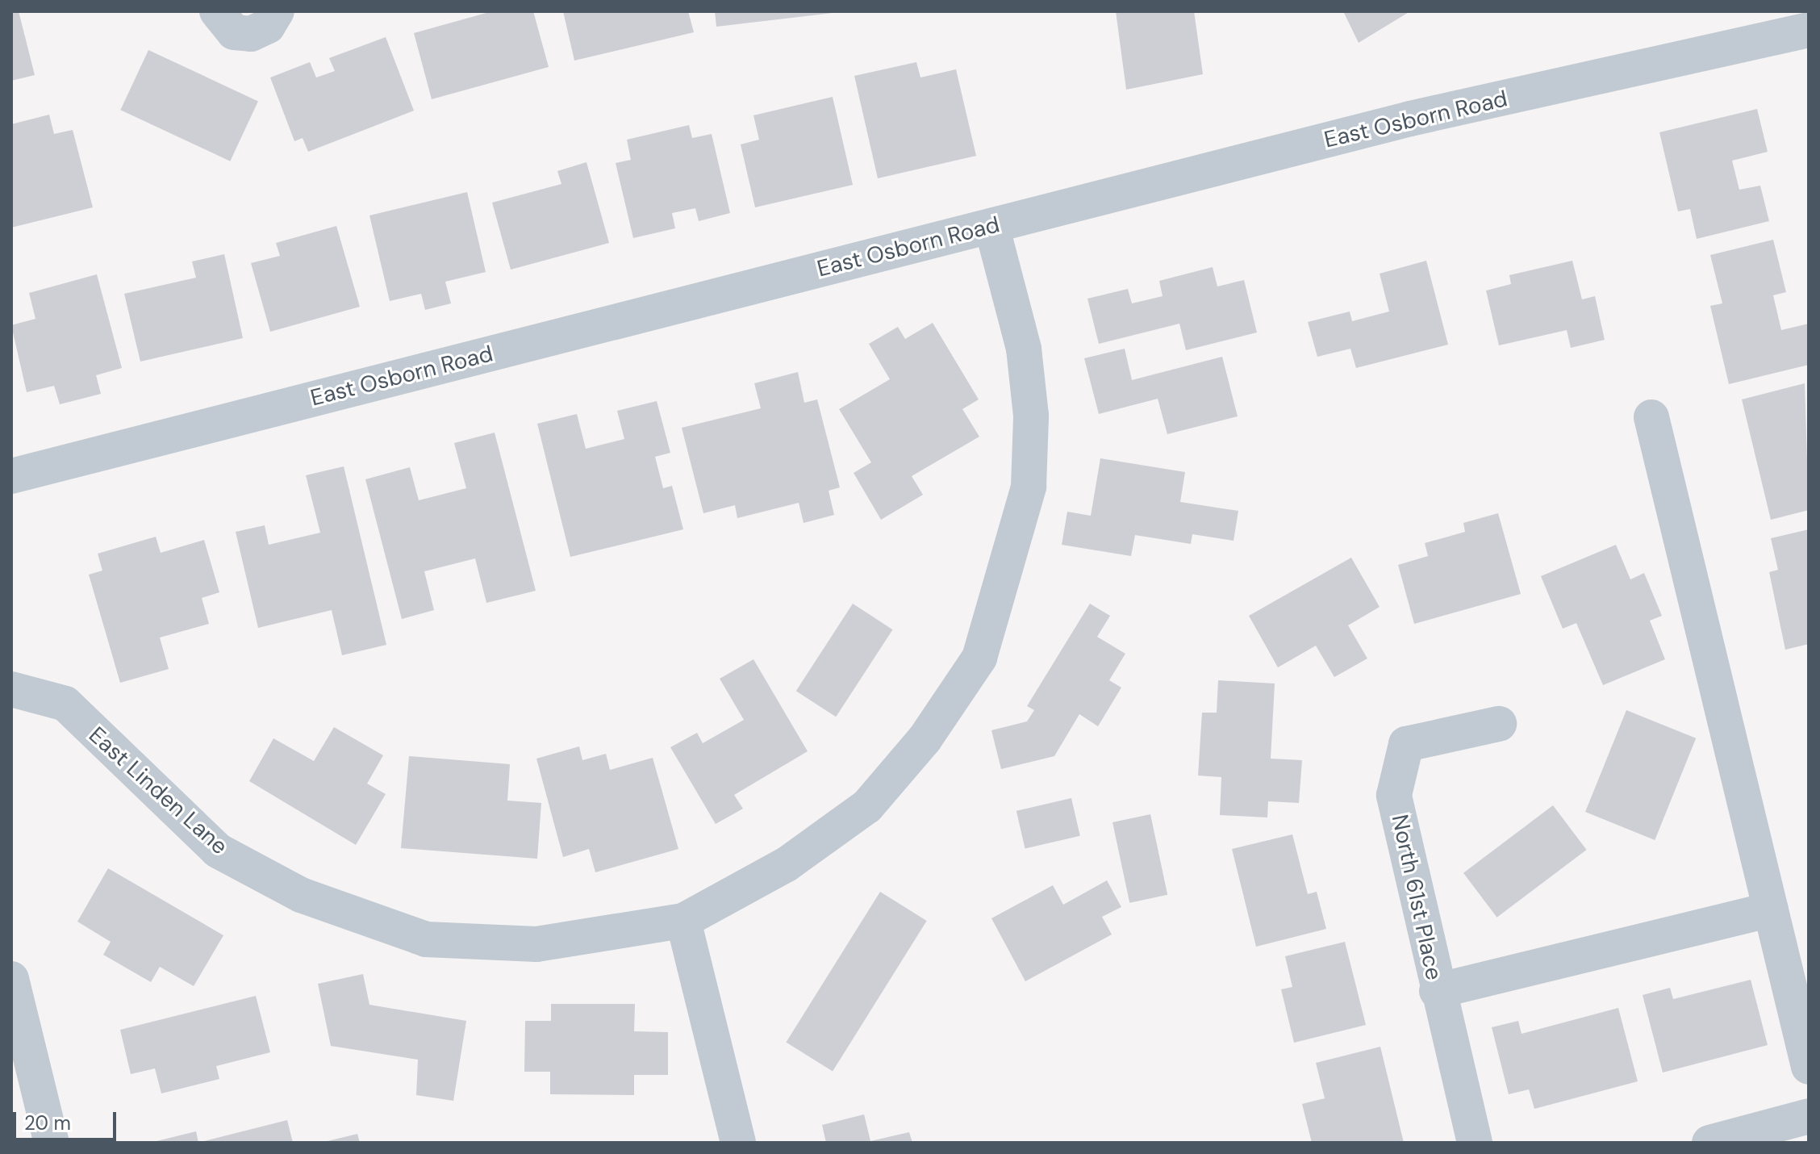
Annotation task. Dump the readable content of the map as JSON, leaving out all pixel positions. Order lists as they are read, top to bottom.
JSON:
{
  "streets": {
    "street": ["East Osborn Road", "East Linden Lane", "North 61st Place"]
  },
  "crossings": [
    ["East Osborn Road", "East Linden Lane"]
  ],
  "scale_bar": "20 m"
}
